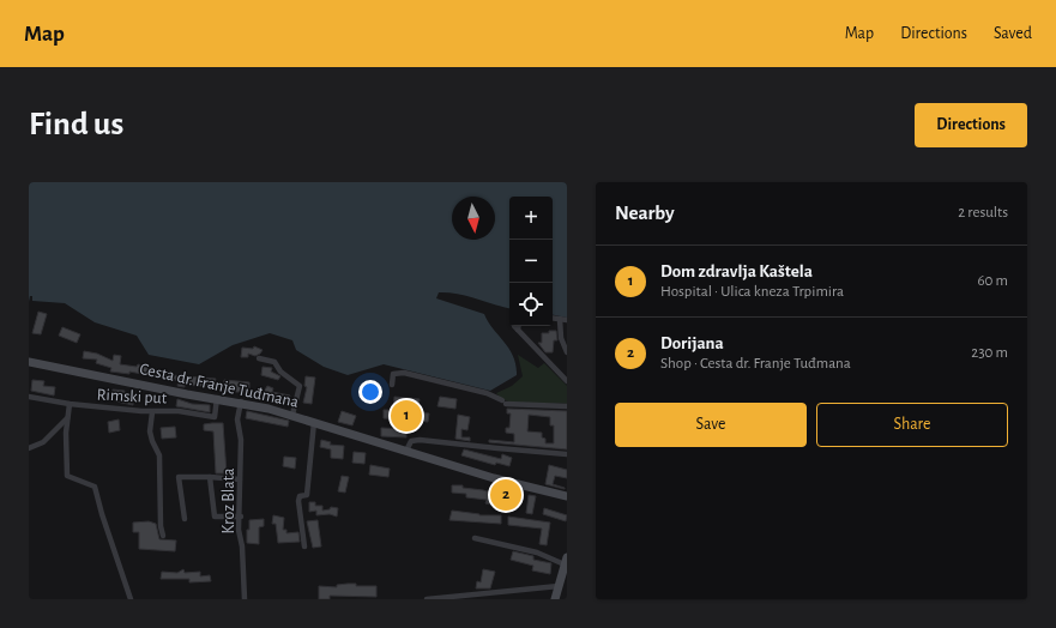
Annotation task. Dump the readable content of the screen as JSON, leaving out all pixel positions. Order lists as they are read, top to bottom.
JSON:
{
  "streets": {
    "main road": ["Cesta dr. Franje Tuđmana"],
    "street": ["Rimski put", "Kroz Blata"]
  },
  "crossings": [
    ["Cesta dr. Franje Tuđmana", "Rimski put"],
    ["Cesta dr. Franje Tuđmana", "Kroz Blata"]
  ],
  "north": "bottom",
  "page": {
    "header": "Map",
    "nav": ["Map", "Directions", "Saved"],
    "buttons": [
      "Directions",
      ["Save", "Share"]
    ],
    "title": "Find us",
    "heading": ["Nearby", "2 results"],
    "map_buttons": ["+", "−"],
    "list": [
      {
        "mark": "1",
        "name": "Dom zdravlja Kaštela",
        "note": "Hospital · Ulica kneza Trpimira",
        "value": "60 m"
      },
      {
        "mark": "2",
        "name": "Dorijana",
        "note": "Shop · Cesta dr. Franje Tuđmana",
        "value": "230 m"
      }
    ],
    "pins": ["1", "2"]
  }
}
